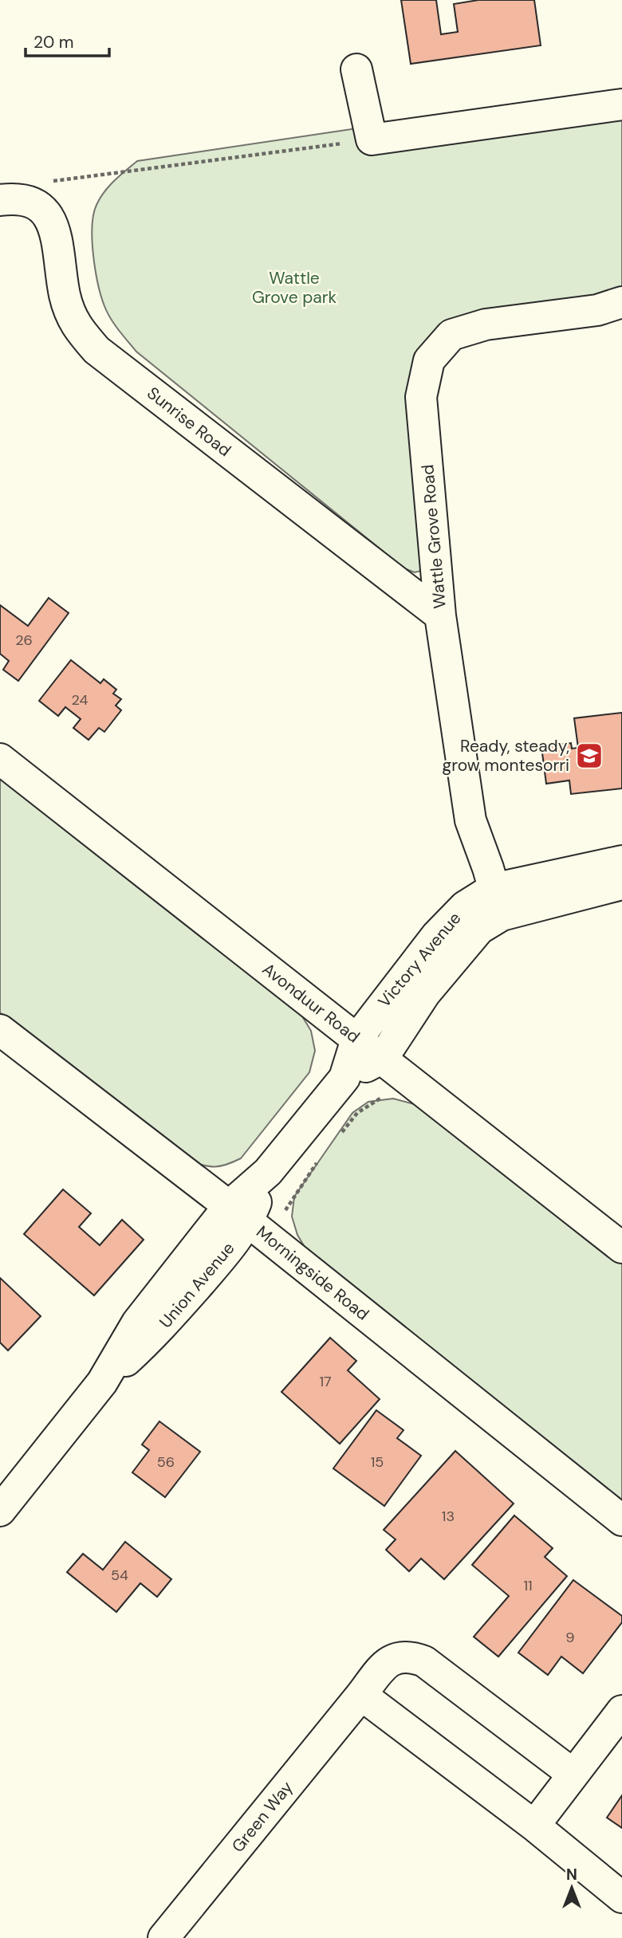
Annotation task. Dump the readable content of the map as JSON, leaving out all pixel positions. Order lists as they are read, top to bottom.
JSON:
{
  "streets": {
    "street": [
      "Sunrise Road",
      "Wattle Grove Road",
      "Victory Avenue",
      "Avonduur Road",
      "Morningside Road",
      "Union Avenue",
      "Green Way"
    ]
  },
  "crossings": [
    ["Sunrise Road", "Wattle Grove Road"],
    ["Wattle Grove Road", "Victory Avenue"],
    ["Victory Avenue", "Avonduur Road"],
    ["Victory Avenue", "Union Avenue"],
    ["Avonduur Road", "Union Avenue"],
    ["Morningside Road", "Union Avenue"]
  ],
  "parks": ["Wattle Grove park"],
  "places": {
    "school or university": ["Ready, steady, grow montesorri"]
  },
  "house_numbers": [
    "26",
    "24",
    "17",
    "56",
    "15",
    "13",
    "54",
    "11",
    "9"
  ],
  "scale_bar": "20 m",
  "north": "top"
}
